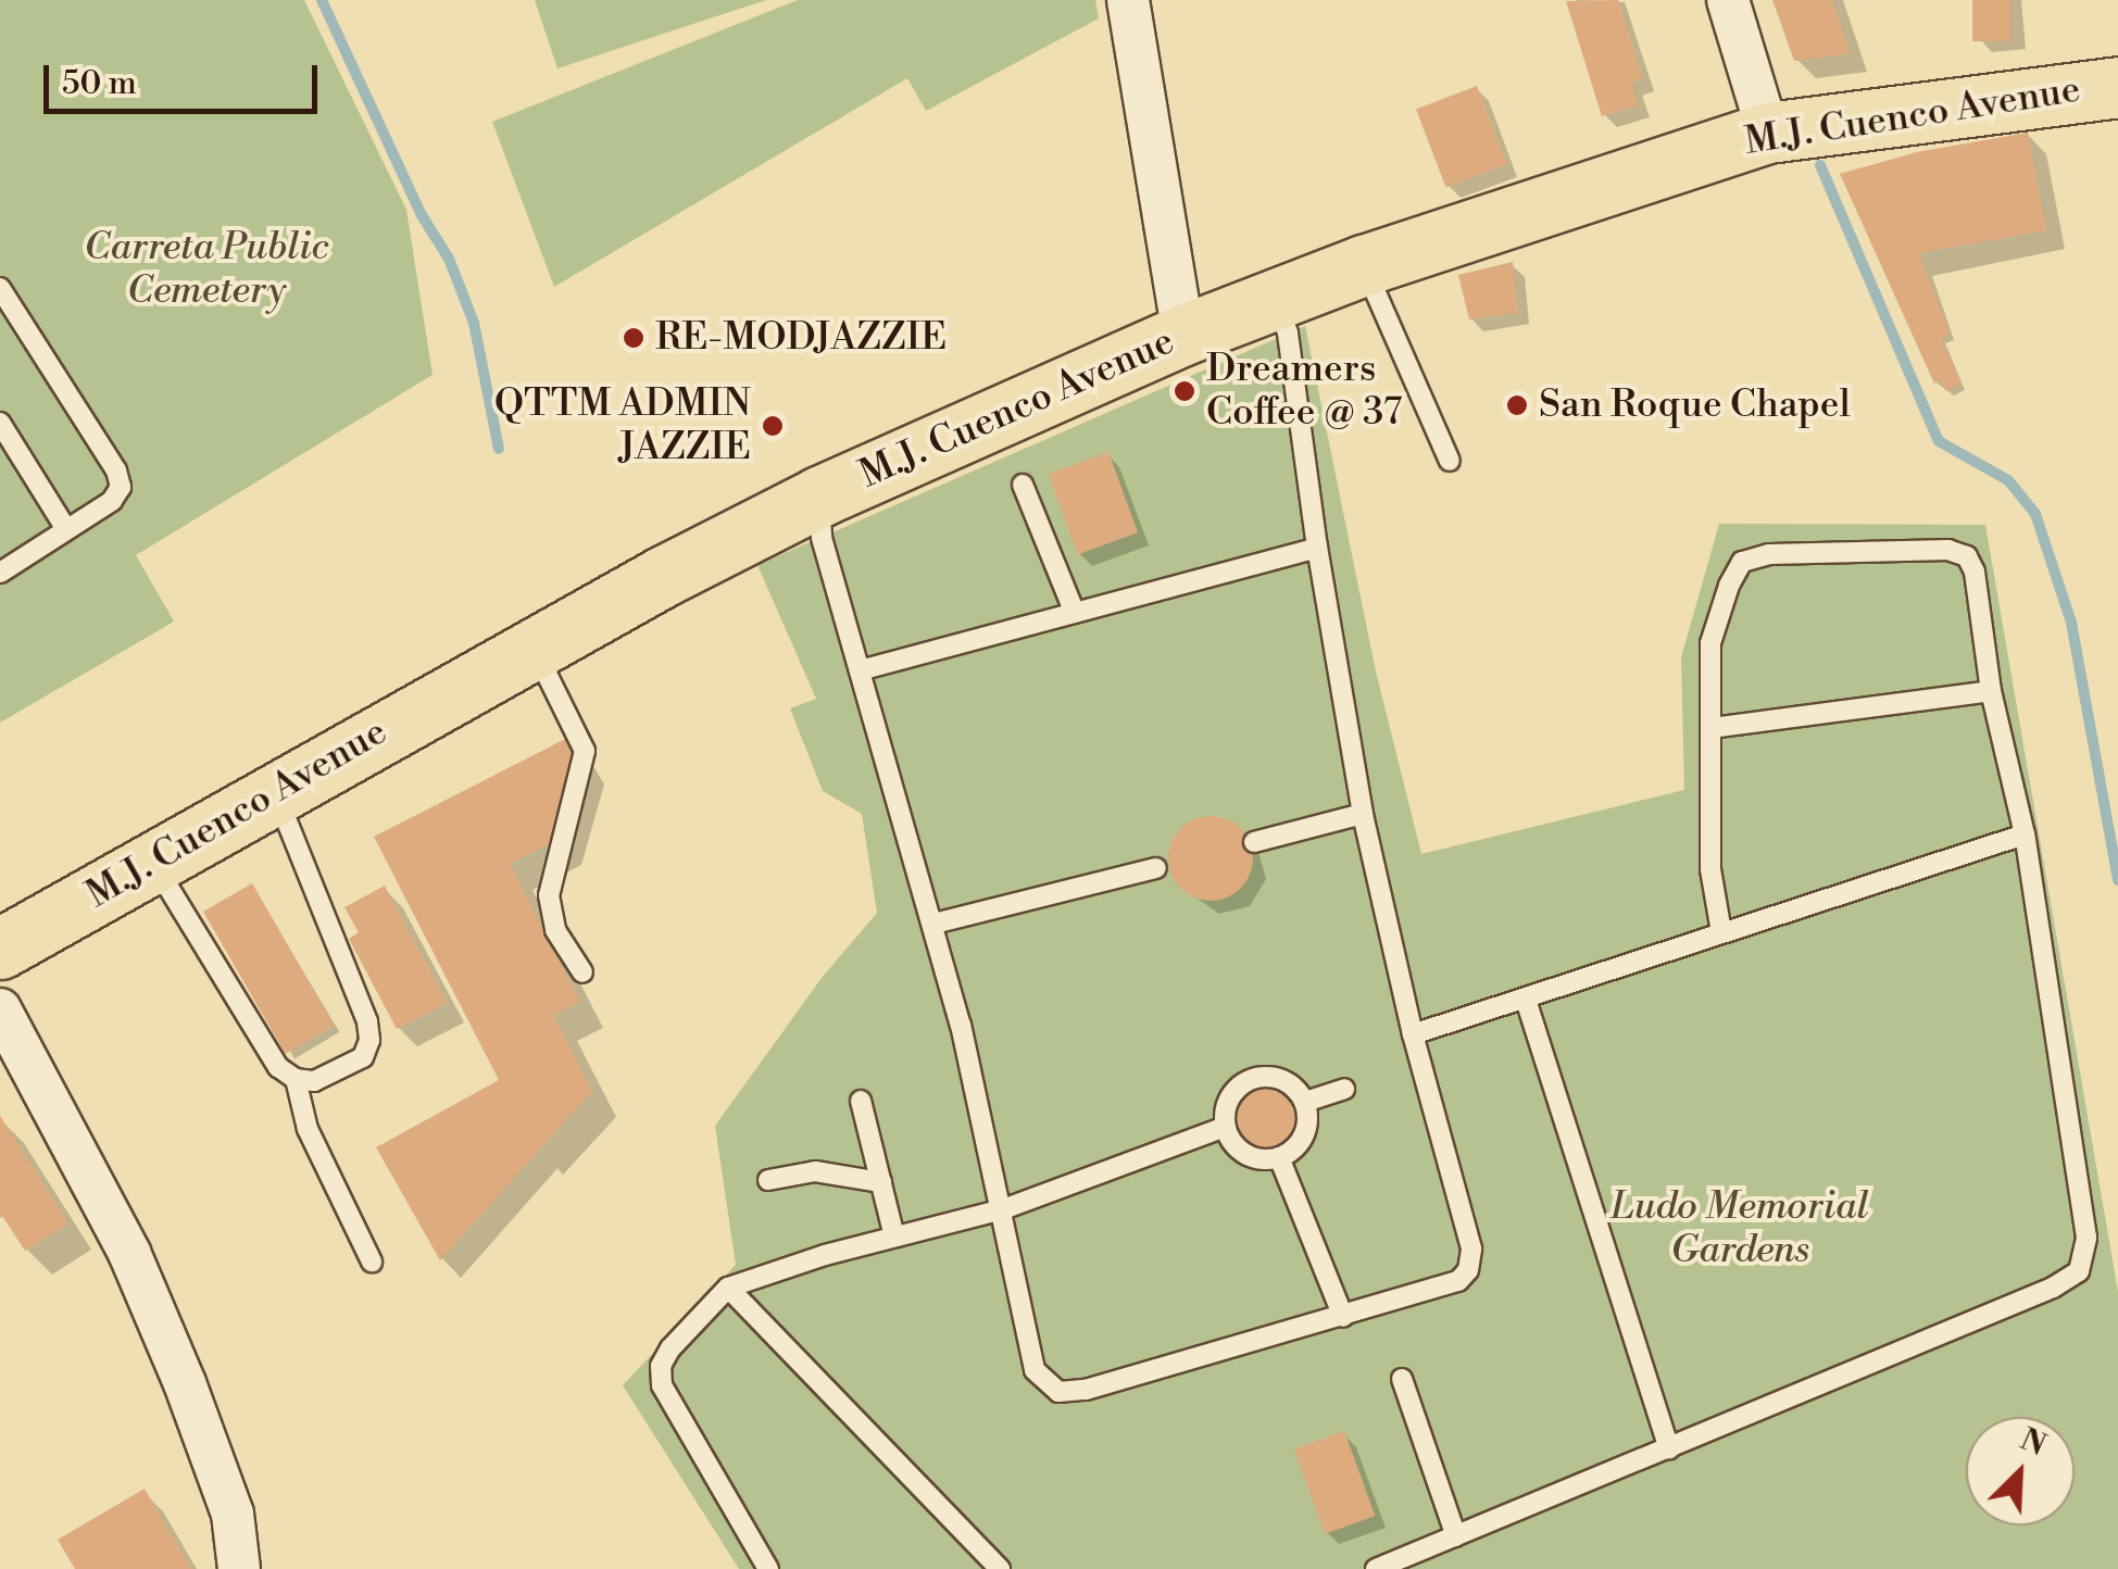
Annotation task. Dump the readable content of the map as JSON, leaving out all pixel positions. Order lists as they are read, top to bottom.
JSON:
{
  "streets": {
    "main road": ["M.J. Cuenco Avenue"]
  },
  "parks": ["Carreta Public Cemetery", "Ludo Memorial Gardens"],
  "places": [
    "RE-MODJAZZIE",
    "Dreamers Coffee @ 37",
    "San Roque Chapel",
    "QTTM ADMIN JAZZIE"
  ],
  "scale_bar": "50 m",
  "north": "top right"
}
